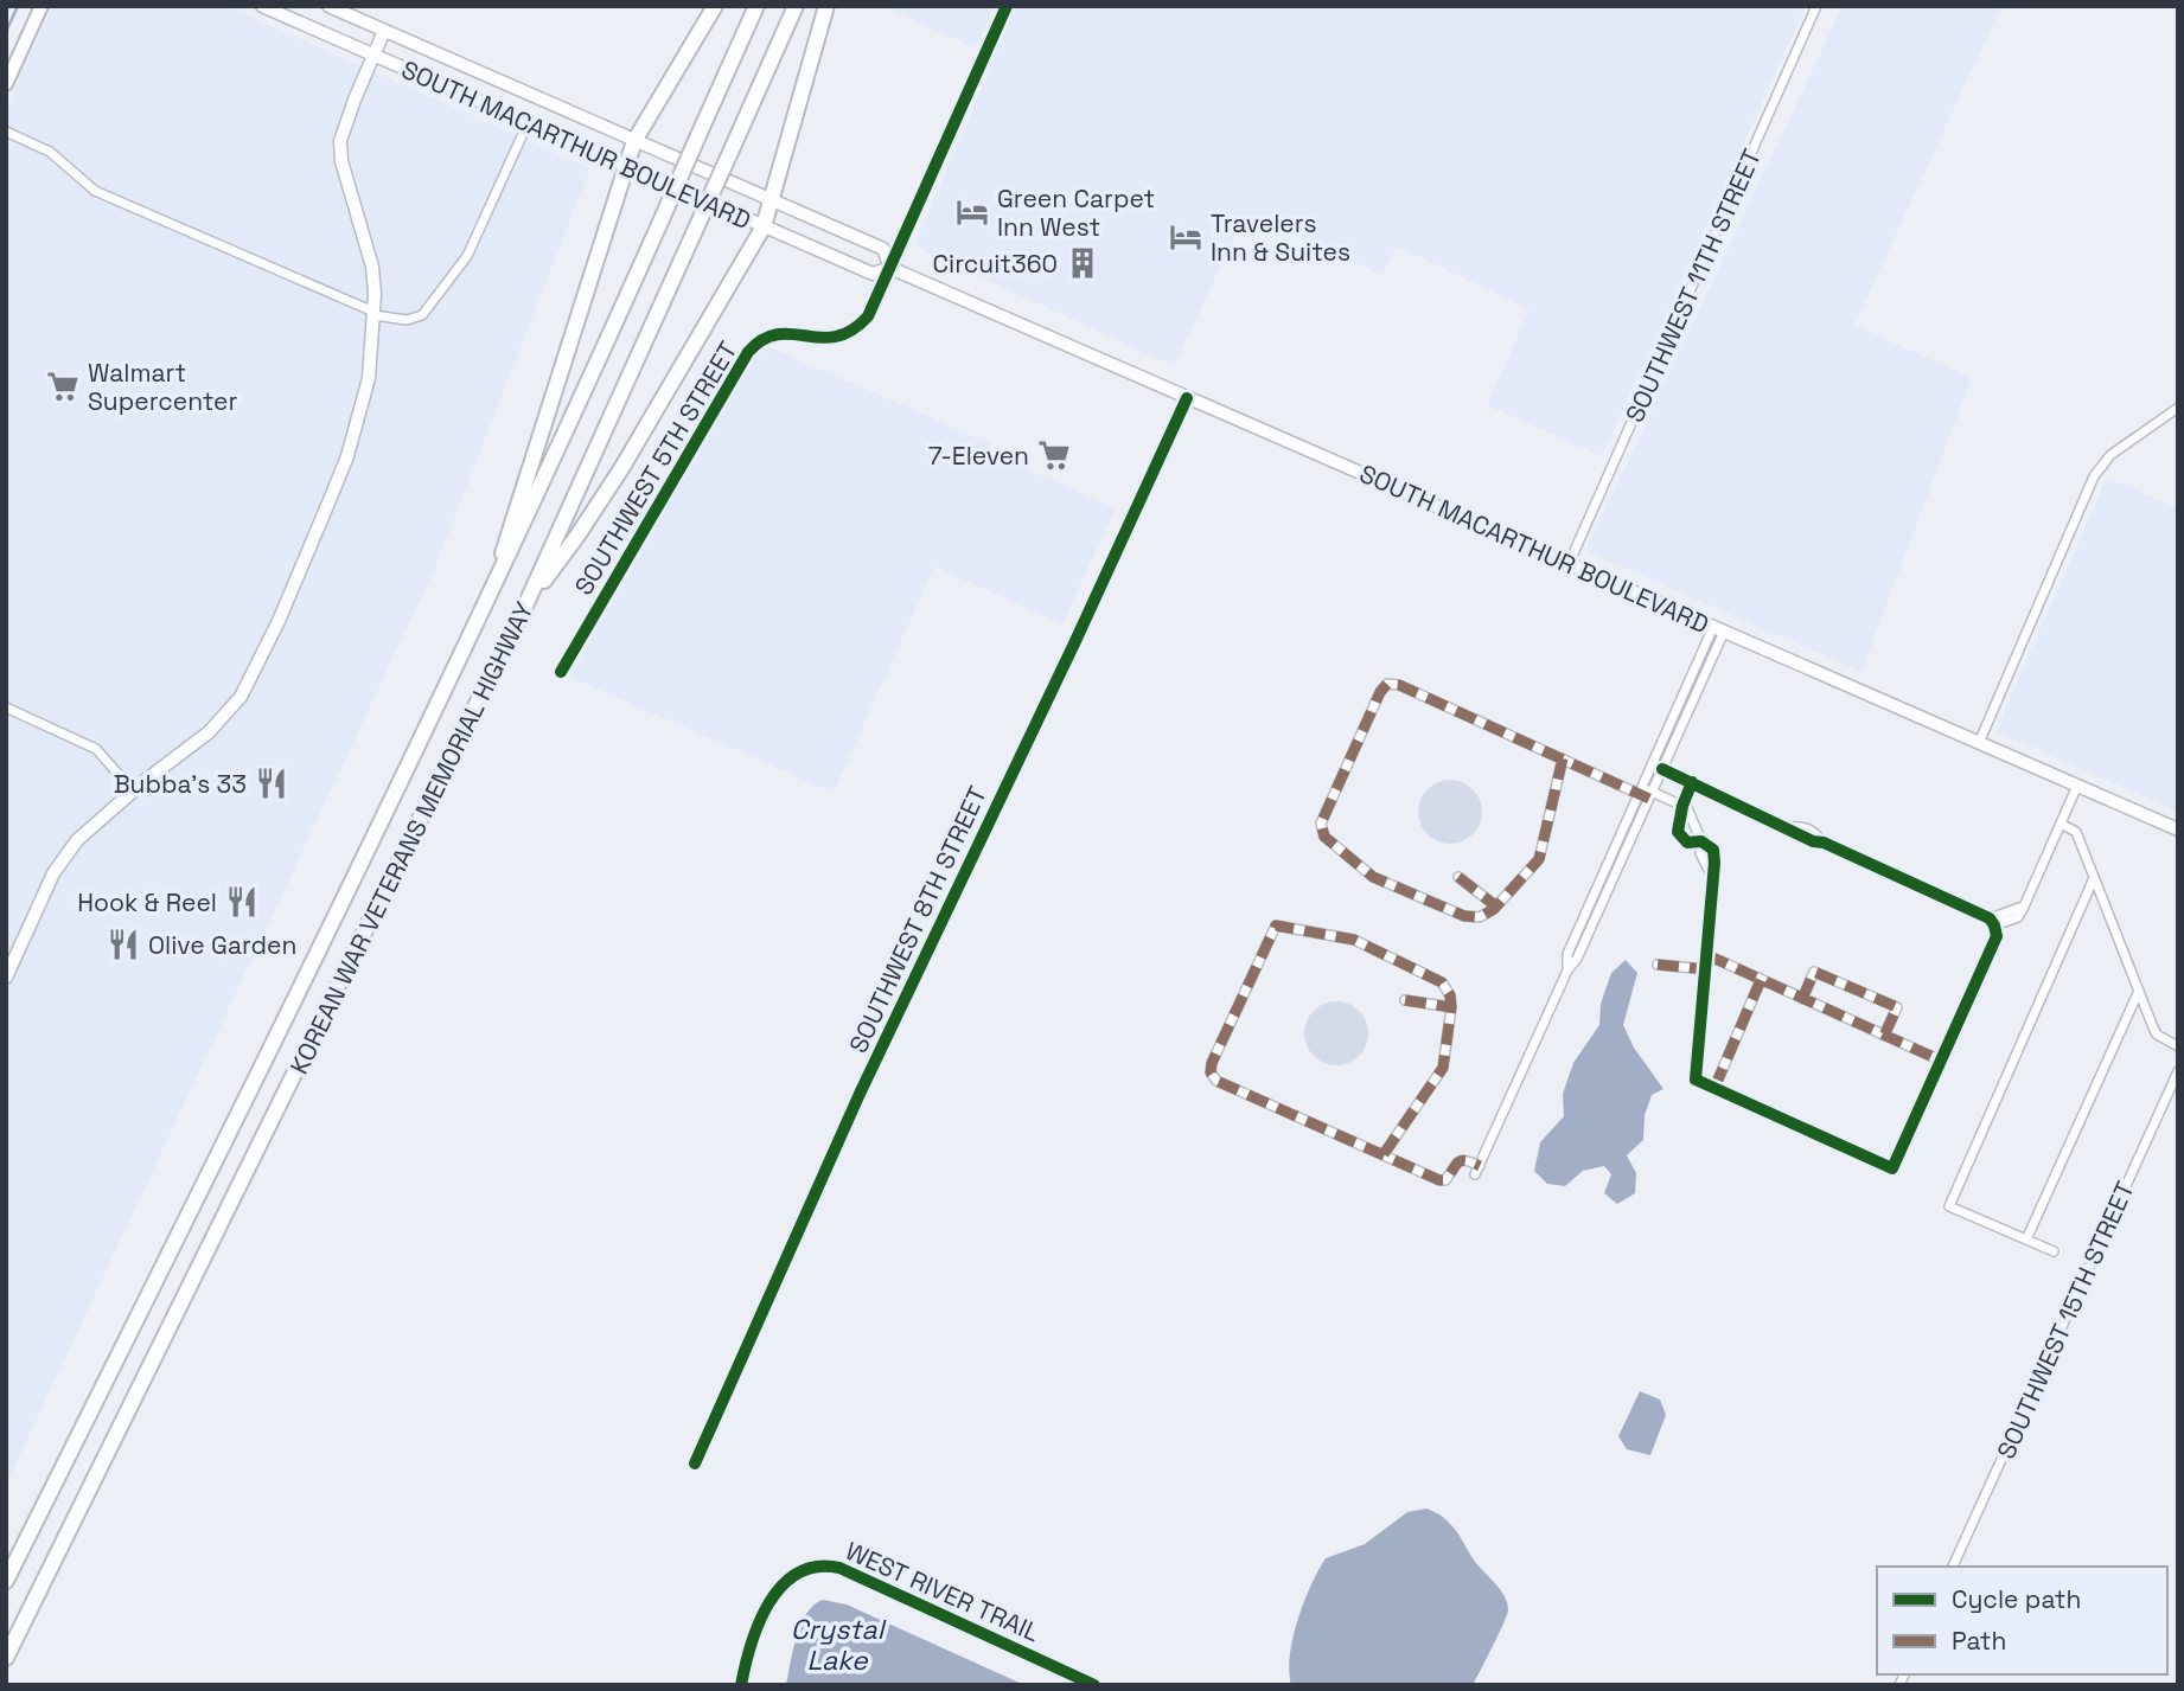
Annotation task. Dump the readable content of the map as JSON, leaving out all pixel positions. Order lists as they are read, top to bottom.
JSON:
{
  "streets": {
    "highway": ["KOREAN WAR VETERANS MEMORIAL HIGHWAY"],
    "main road": ["SOUTH MACARTHUR BOULEVARD", "SOUTHWEST 5TH STREET"],
    "street": ["SOUTHWEST 11TH STREET", "SOUTHWEST 8TH STREET", "SOUTHWEST 15TH STREET"],
    "cycle path": ["WEST RIVER TRAIL"]
  },
  "crossings": [
    ["SOUTH MACARTHUR BOULEVARD", "SOUTHWEST 11TH STREET"],
    ["SOUTH MACARTHUR BOULEVARD", "SOUTHWEST 5TH STREET"],
    ["SOUTH MACARTHUR BOULEVARD", "SOUTHWEST 8TH STREET"]
  ],
  "water": ["Crystal Lake"],
  "places": {
    "hotel": ["Green Carpet Inn West", "Travelers Inn & Suites"],
    "building": ["Circuit360"],
    "supermarket": ["Walmart Supercenter", "7-Eleven"],
    "restaurant": ["Bubba's 33", "Hook & Reel", "Olive Garden"]
  },
  "legend": ["Cycle path", "Path"]
}
